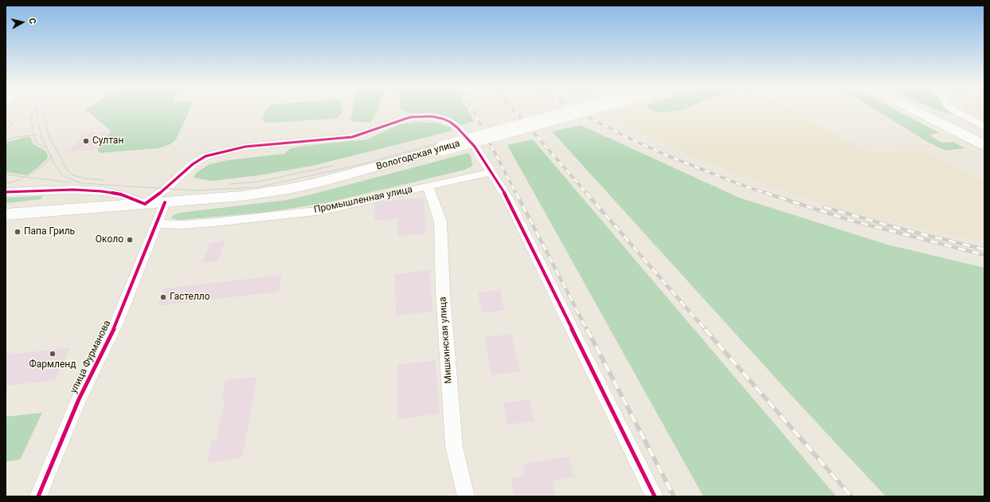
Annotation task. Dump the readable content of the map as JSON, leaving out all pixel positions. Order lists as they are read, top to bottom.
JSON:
{
  "streets": {
    "main road": ["Вологодская улица"],
    "street": ["Промышленная улица", "Мишкинская улица", "улица Фурманова"]
  },
  "crossings": [
    ["Вологодская улица", "улица Фурманова"],
    ["Промышленная улица", "Мишкинская улица"],
    ["Промышленная улица", "улица Фурманова"]
  ],
  "places": [
    "Султан",
    "Папа Гриль",
    "Около",
    "Гастелло",
    "Фармленд"
  ],
  "north": "right"
}
